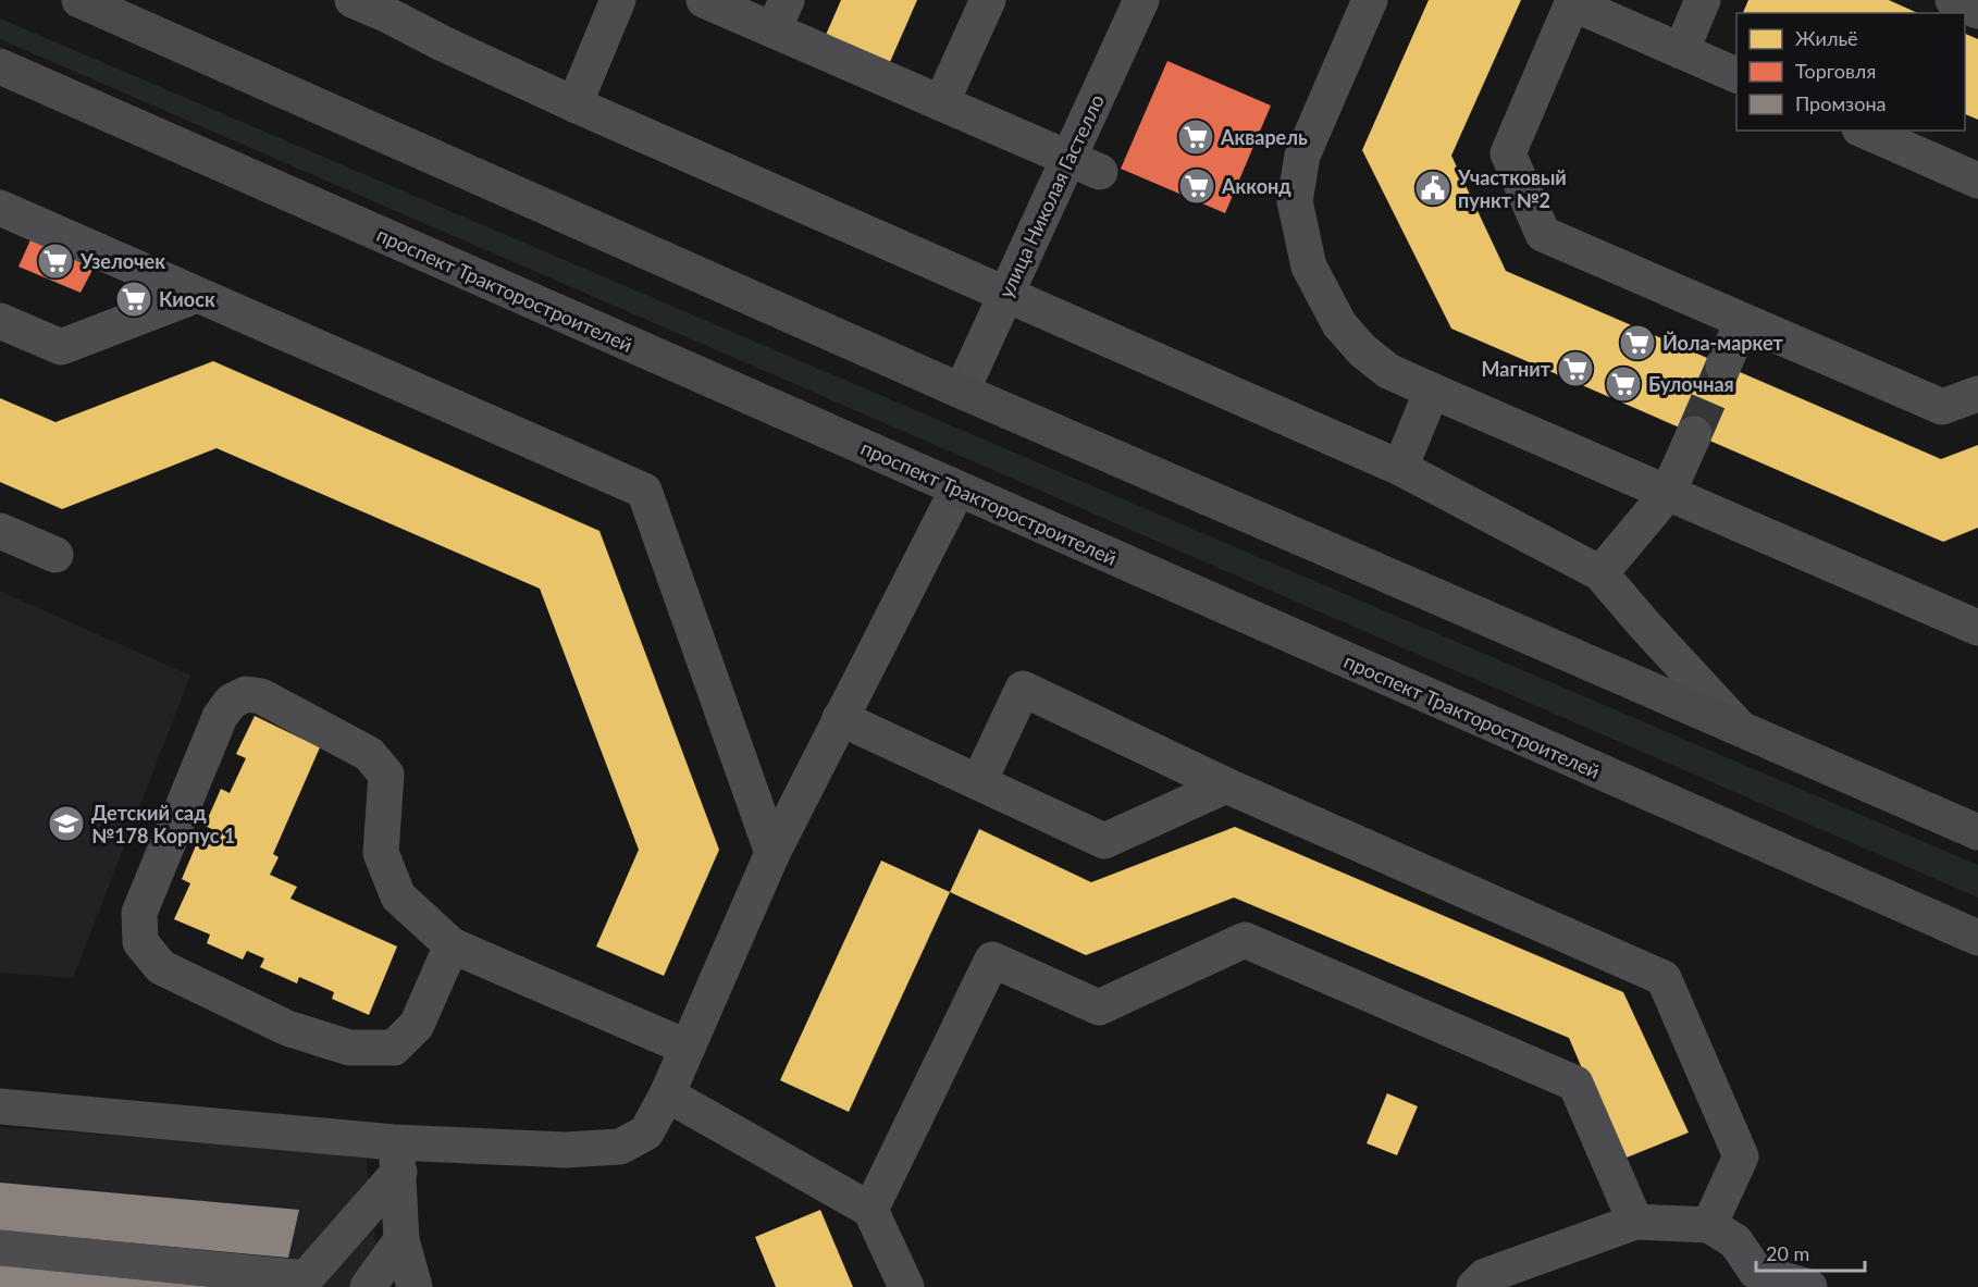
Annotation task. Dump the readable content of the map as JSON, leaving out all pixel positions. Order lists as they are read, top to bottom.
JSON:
{
  "streets": {
    "main road": ["проспект Тракторостроителей"],
    "street": ["улица Николая Гастелло"]
  },
  "places": {
    "supermarket": [
      "Акварель",
      "Акконд",
      "Узелочек",
      "Киоск",
      "Йола-маркет",
      "Магнит",
      "Булочная"
    ],
    "public building": ["Участковый пункт №2"],
    "school or university": ["Детский сад №178 Корпус 1"]
  },
  "legend": ["Жильё", "Торговля", "Промзона"],
  "scale_bar": "20 m"
}
